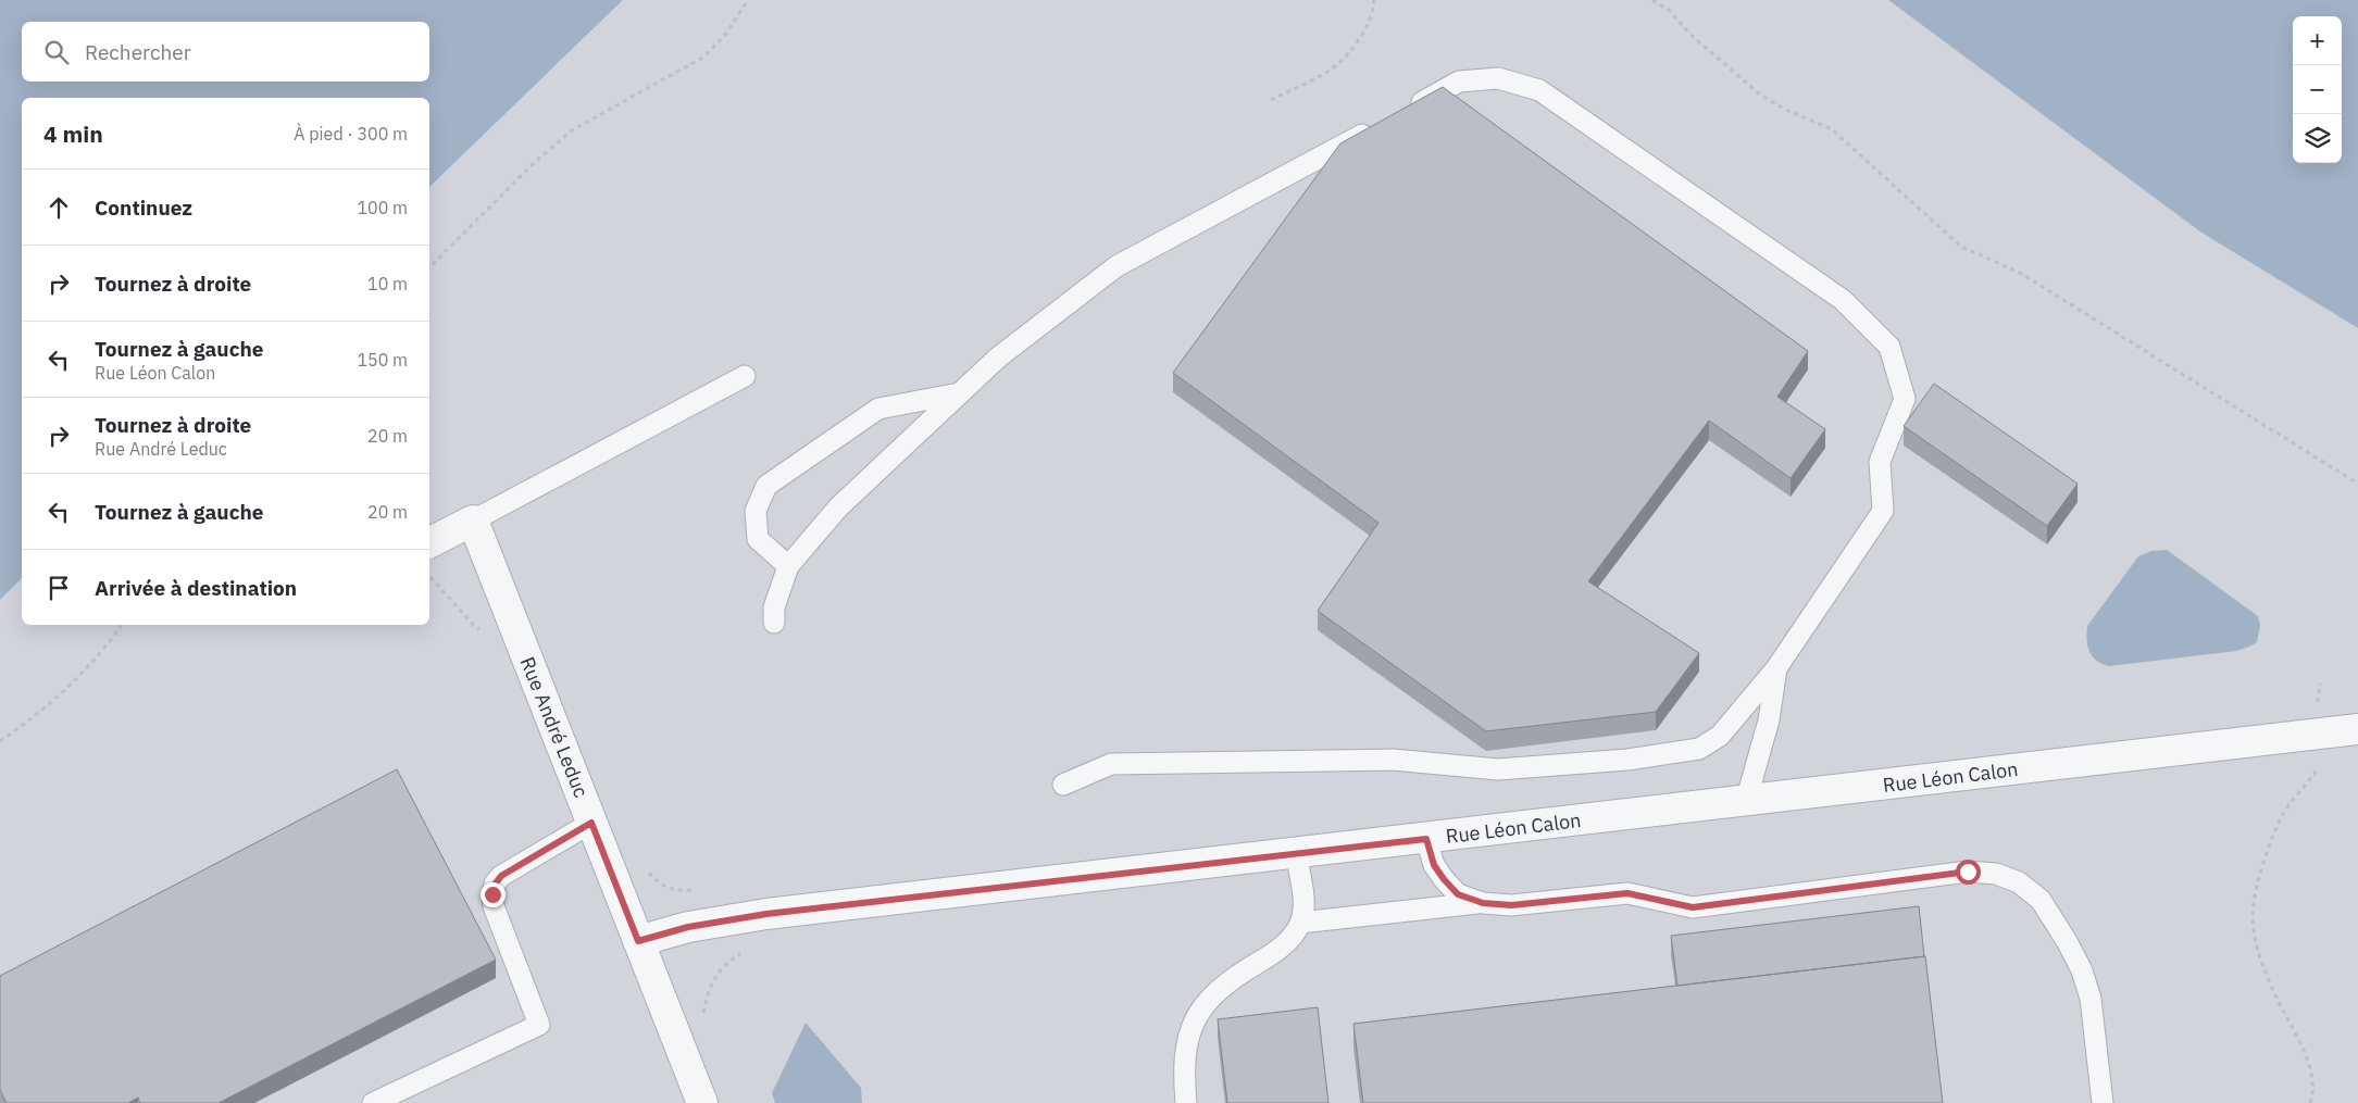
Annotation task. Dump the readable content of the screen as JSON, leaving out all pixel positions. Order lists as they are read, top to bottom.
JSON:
{
  "streets": {
    "street": ["Rue André Leduc", "Rue Léon Calon"]
  },
  "crossings": [
    ["Rue André Leduc", "Rue Léon Calon"]
  ],
  "page": {
    "map_buttons": ["+", "−"],
    "search": "Rechercher",
    "heading": ["4 min", "À pied · 300 m"],
    "list": [
      ["Continuez", "100 m"],
      ["Tournez à droite", "10 m"],
      ["Tournez à gauche", "Rue Léon Calon", "150 m"],
      ["Tournez à droite", "Rue André Leduc", "20 m"],
      ["Tournez à gauche", "20 m"],
      "Arrivée à destination"
    ]
  }
}
